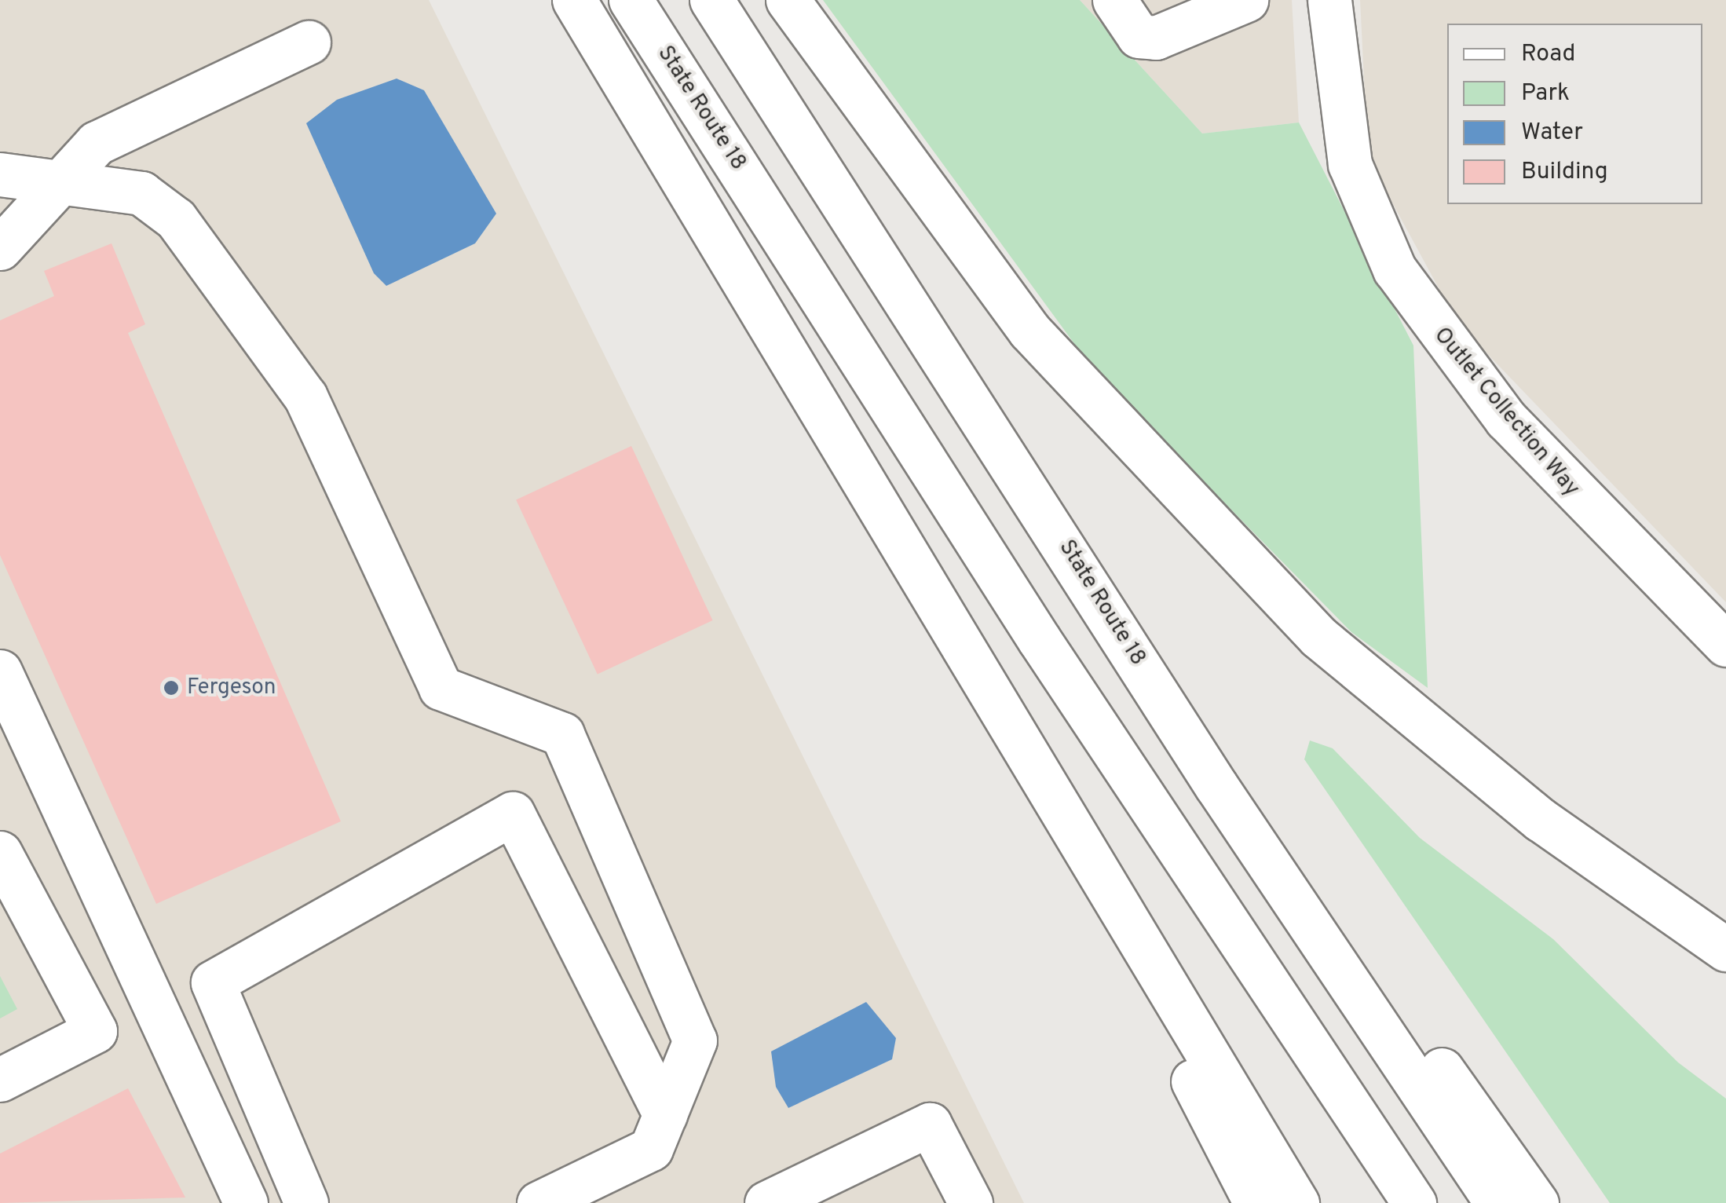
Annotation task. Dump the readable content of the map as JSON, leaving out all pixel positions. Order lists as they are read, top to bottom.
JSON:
{
  "streets": {
    "main road": ["State Route 18", "Outlet Collection Way"]
  },
  "places": ["Fergeson"],
  "legend": [
    "Road",
    "Park",
    "Water",
    "Building"
  ]
}
